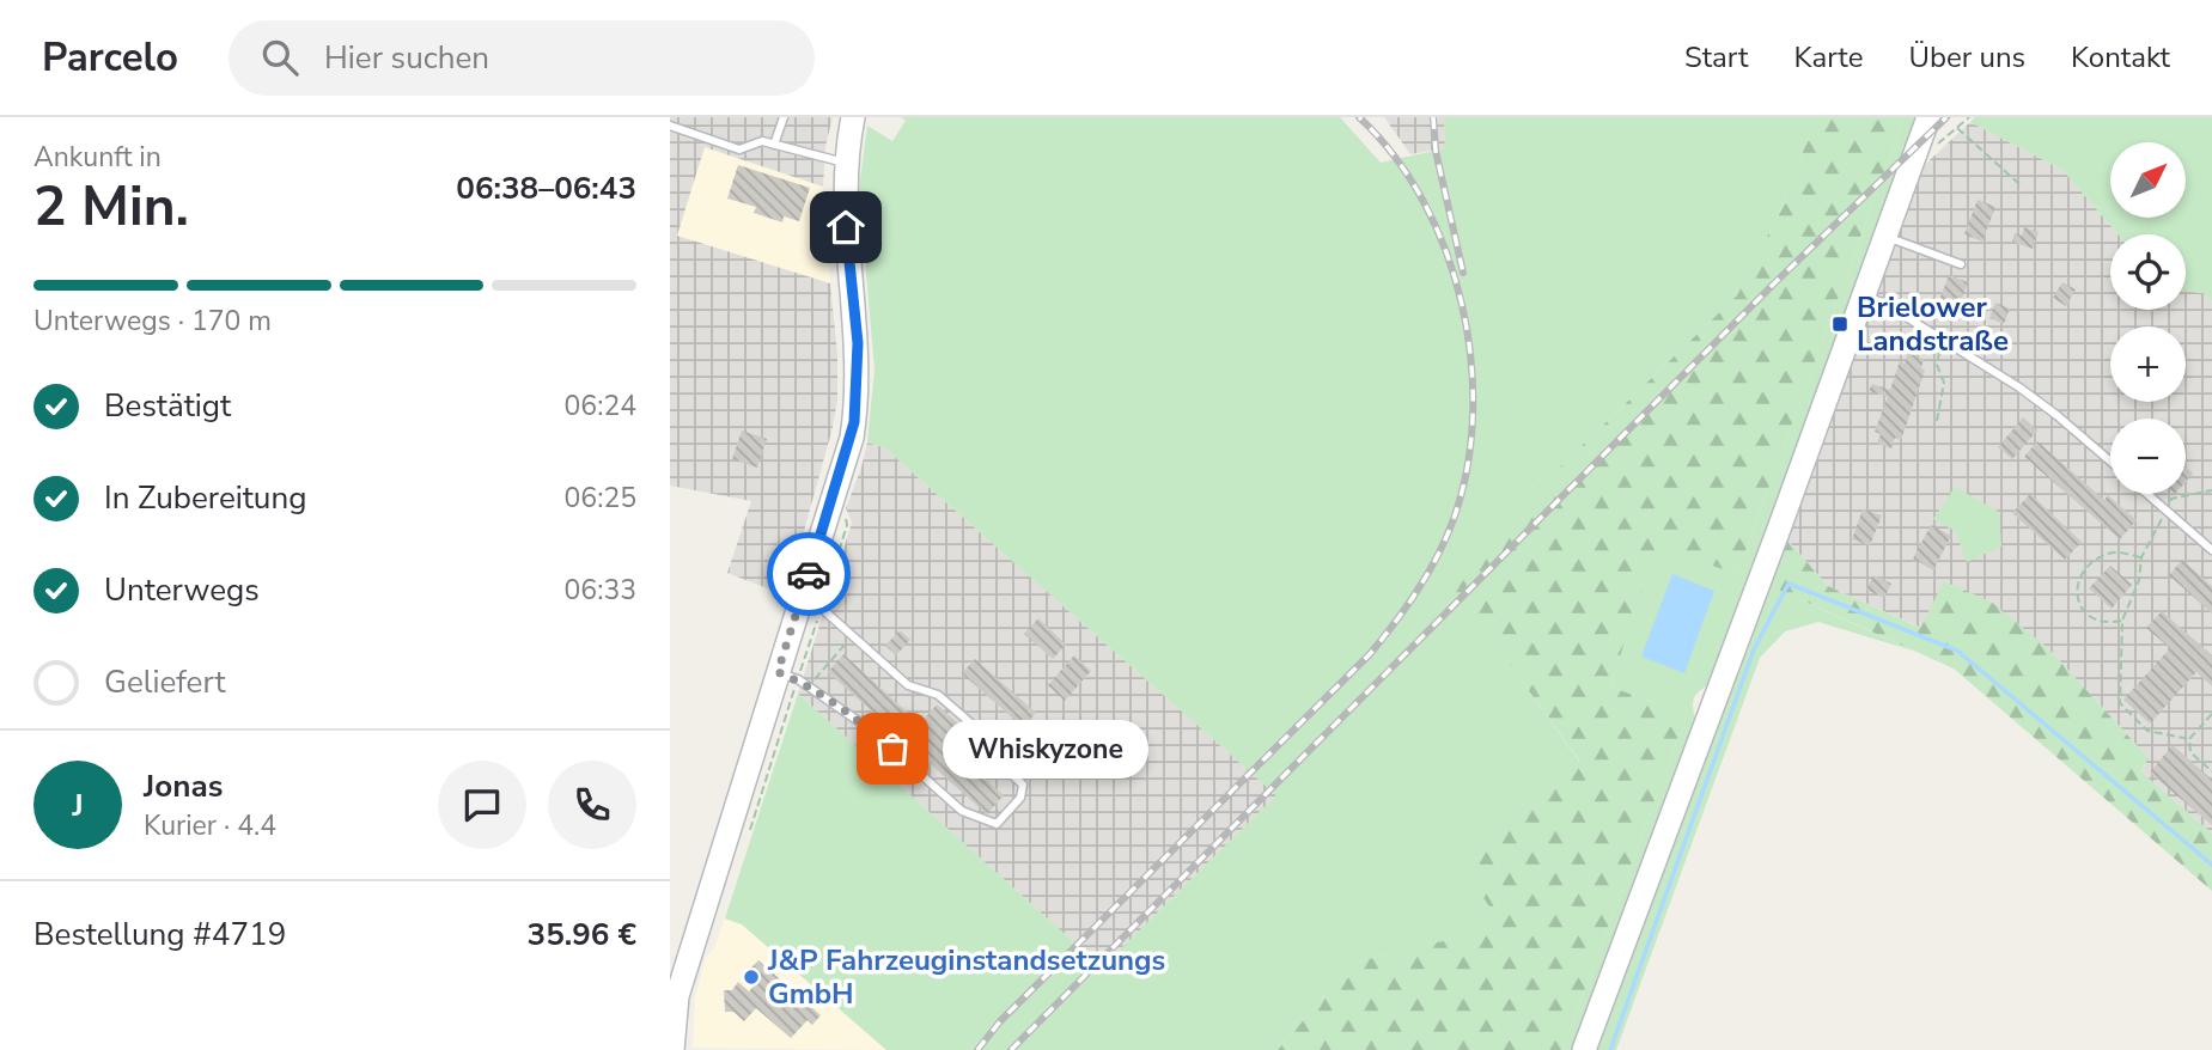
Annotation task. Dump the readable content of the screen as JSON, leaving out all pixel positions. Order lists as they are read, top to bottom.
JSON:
{
  "places": {
    "transit": ["Brielower Landstraße"],
    "other": ["Whiskyzone", "J&P Fahrzeuginstandsetzungs GmbH"]
  },
  "north": "top right",
  "page": {
    "header": "Parcelo",
    "search": "Hier suchen",
    "nav": [
      "Start",
      "Karte",
      "Über uns",
      "Kontakt"
    ],
    "heading": ["2 Min.", "Ankunft in", "06:38–06:43"],
    "panel": [
      "Jonas",
      "Kurier · 4.4",
      "Bestellung #4719",
      "35.96 €"
    ],
    "map_buttons": ["+", "−"],
    "bar": "Unterwegs · 170 m",
    "list": [
      ["Bestätigt", "06:24"],
      ["In Zubereitung", "06:25"],
      ["Unterwegs", "06:33"],
      "Geliefert"
    ],
    "bubble": "Whiskyzone",
    "round": "J"
  }
}
